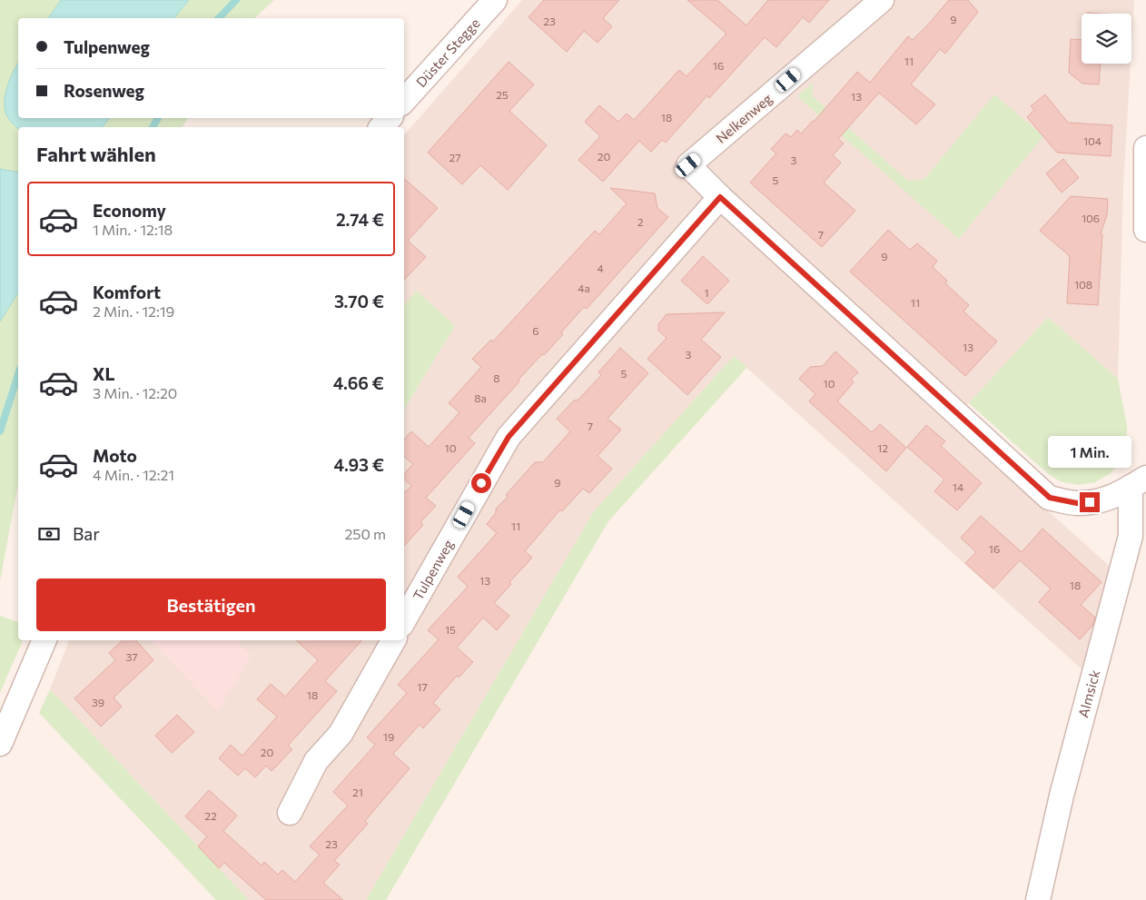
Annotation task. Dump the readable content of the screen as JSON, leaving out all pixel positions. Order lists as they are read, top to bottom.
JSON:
{
  "streets": {
    "street": [
      "Düster Stegge",
      "Nelkenweg",
      "Tulpenweg",
      "Almsick"
    ]
  },
  "crossings": [
    ["Nelkenweg", "Tulpenweg"]
  ],
  "house_numbers": [
    "9",
    "23",
    "11",
    "16",
    "25",
    "13",
    "18",
    "104",
    "20",
    "27",
    "3",
    "5",
    "106",
    "2",
    "7",
    "9",
    "4",
    "108",
    "4a",
    "1",
    "11",
    "6",
    "13",
    "3",
    "5",
    "8",
    "10",
    "8a",
    "7",
    "10",
    "12",
    "9",
    "14",
    "11",
    "16",
    "13",
    "18",
    "15",
    "37",
    "17",
    "18",
    "39",
    "19",
    "20",
    "21",
    "22",
    "23"
  ],
  "page": {
    "banner": ["Tulpenweg", "Rosenweg"],
    "heading": "Fahrt wählen",
    "list": [
      {
        "name": "Economy",
        "note": "1 Min. · 12:18",
        "value": "2.74 €"
      },
      {
        "name": "Komfort",
        "note": "2 Min. · 12:19",
        "value": "3.70 €"
      },
      {
        "name": "XL",
        "note": "3 Min. · 12:20",
        "value": "4.66 €"
      },
      {
        "name": "Moto",
        "note": "4 Min. · 12:21",
        "value": "4.93 €"
      }
    ],
    "bubble": "1 Min.",
    "pay": ["Bar", "250 m"],
    "buttons": "Bestätigen"
  }
}
